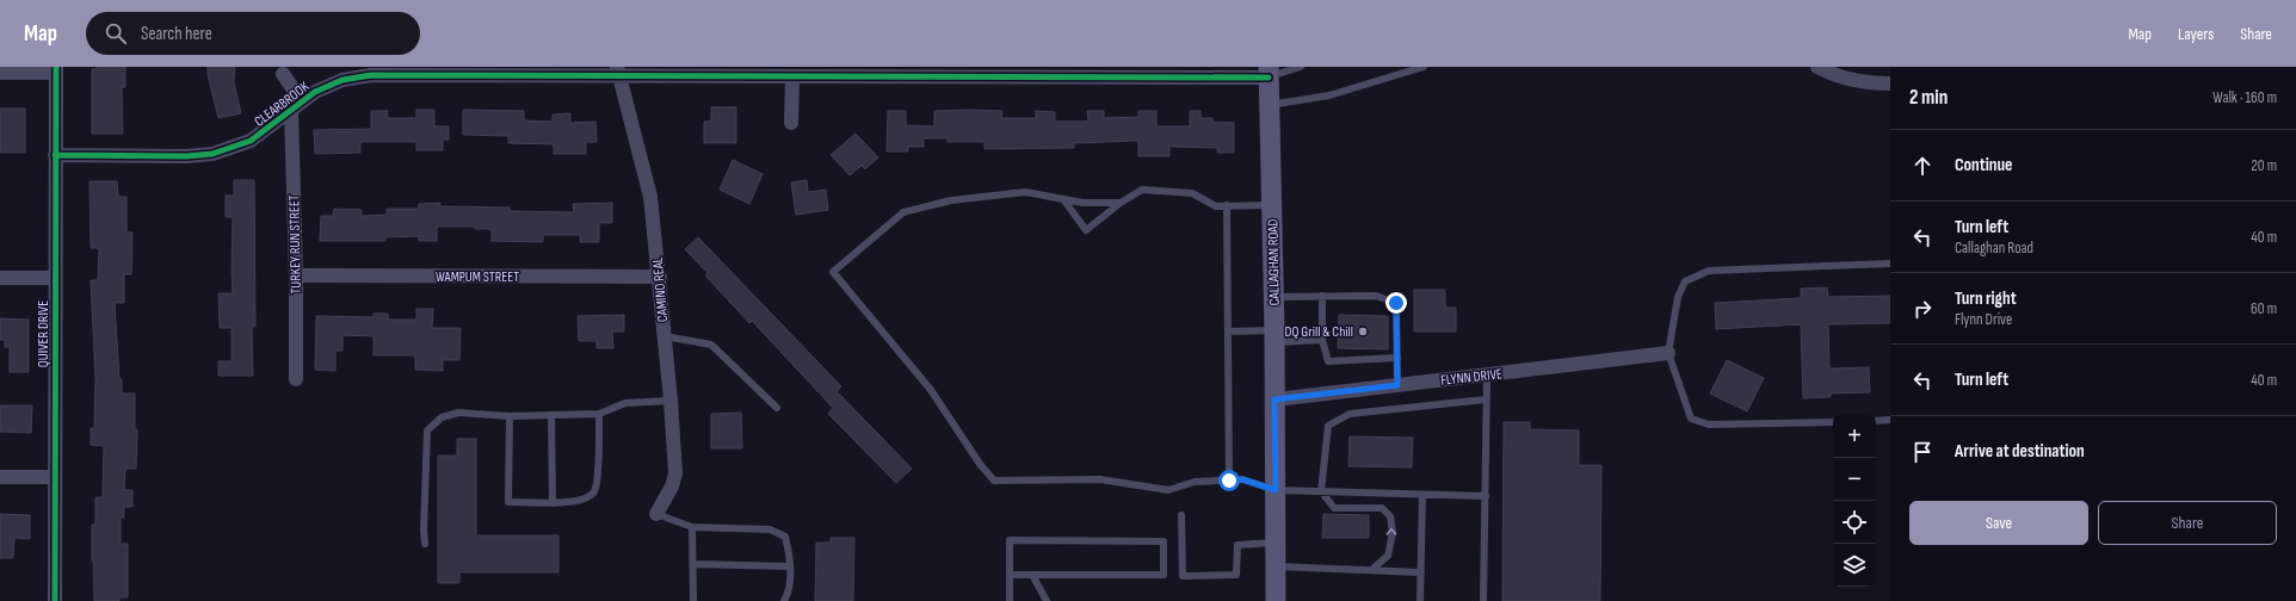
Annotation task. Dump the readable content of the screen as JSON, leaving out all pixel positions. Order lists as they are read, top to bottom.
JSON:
{
  "streets": {
    "main road": ["CALLAGHAN ROAD"],
    "street": [
      "CLEARBROOK",
      "TURKEY RUN STREET",
      "WAMPUM STREET",
      "CAMINO REAL",
      "QUIVER DRIVE",
      "FLYNN DRIVE"
    ]
  },
  "crossings": [
    ["CLEARBROOK", "TURKEY RUN STREET"],
    ["CLEARBROOK", "CALLAGHAN ROAD"],
    ["CLEARBROOK", "CAMINO REAL"],
    ["CLEARBROOK", "QUIVER DRIVE"],
    ["TURKEY RUN STREET", "WAMPUM STREET"],
    ["CALLAGHAN ROAD", "FLYNN DRIVE"],
    ["WAMPUM STREET", "CAMINO REAL"]
  ],
  "places": ["DQ Grill & Chill"],
  "page": {
    "header": "Map",
    "search": "Search here",
    "nav": ["Map", "Layers", "Share"],
    "heading": ["2 min", "Walk · 160 m"],
    "list": [
      ["Continue", "20 m"],
      ["Turn left", "Callaghan Road", "40 m"],
      ["Turn right", "Flynn Drive", "60 m"],
      ["Turn left", "40 m"],
      "Arrive at destination"
    ],
    "map_buttons": ["+", "−"],
    "buttons": ["Save", "Share"]
  }
}
